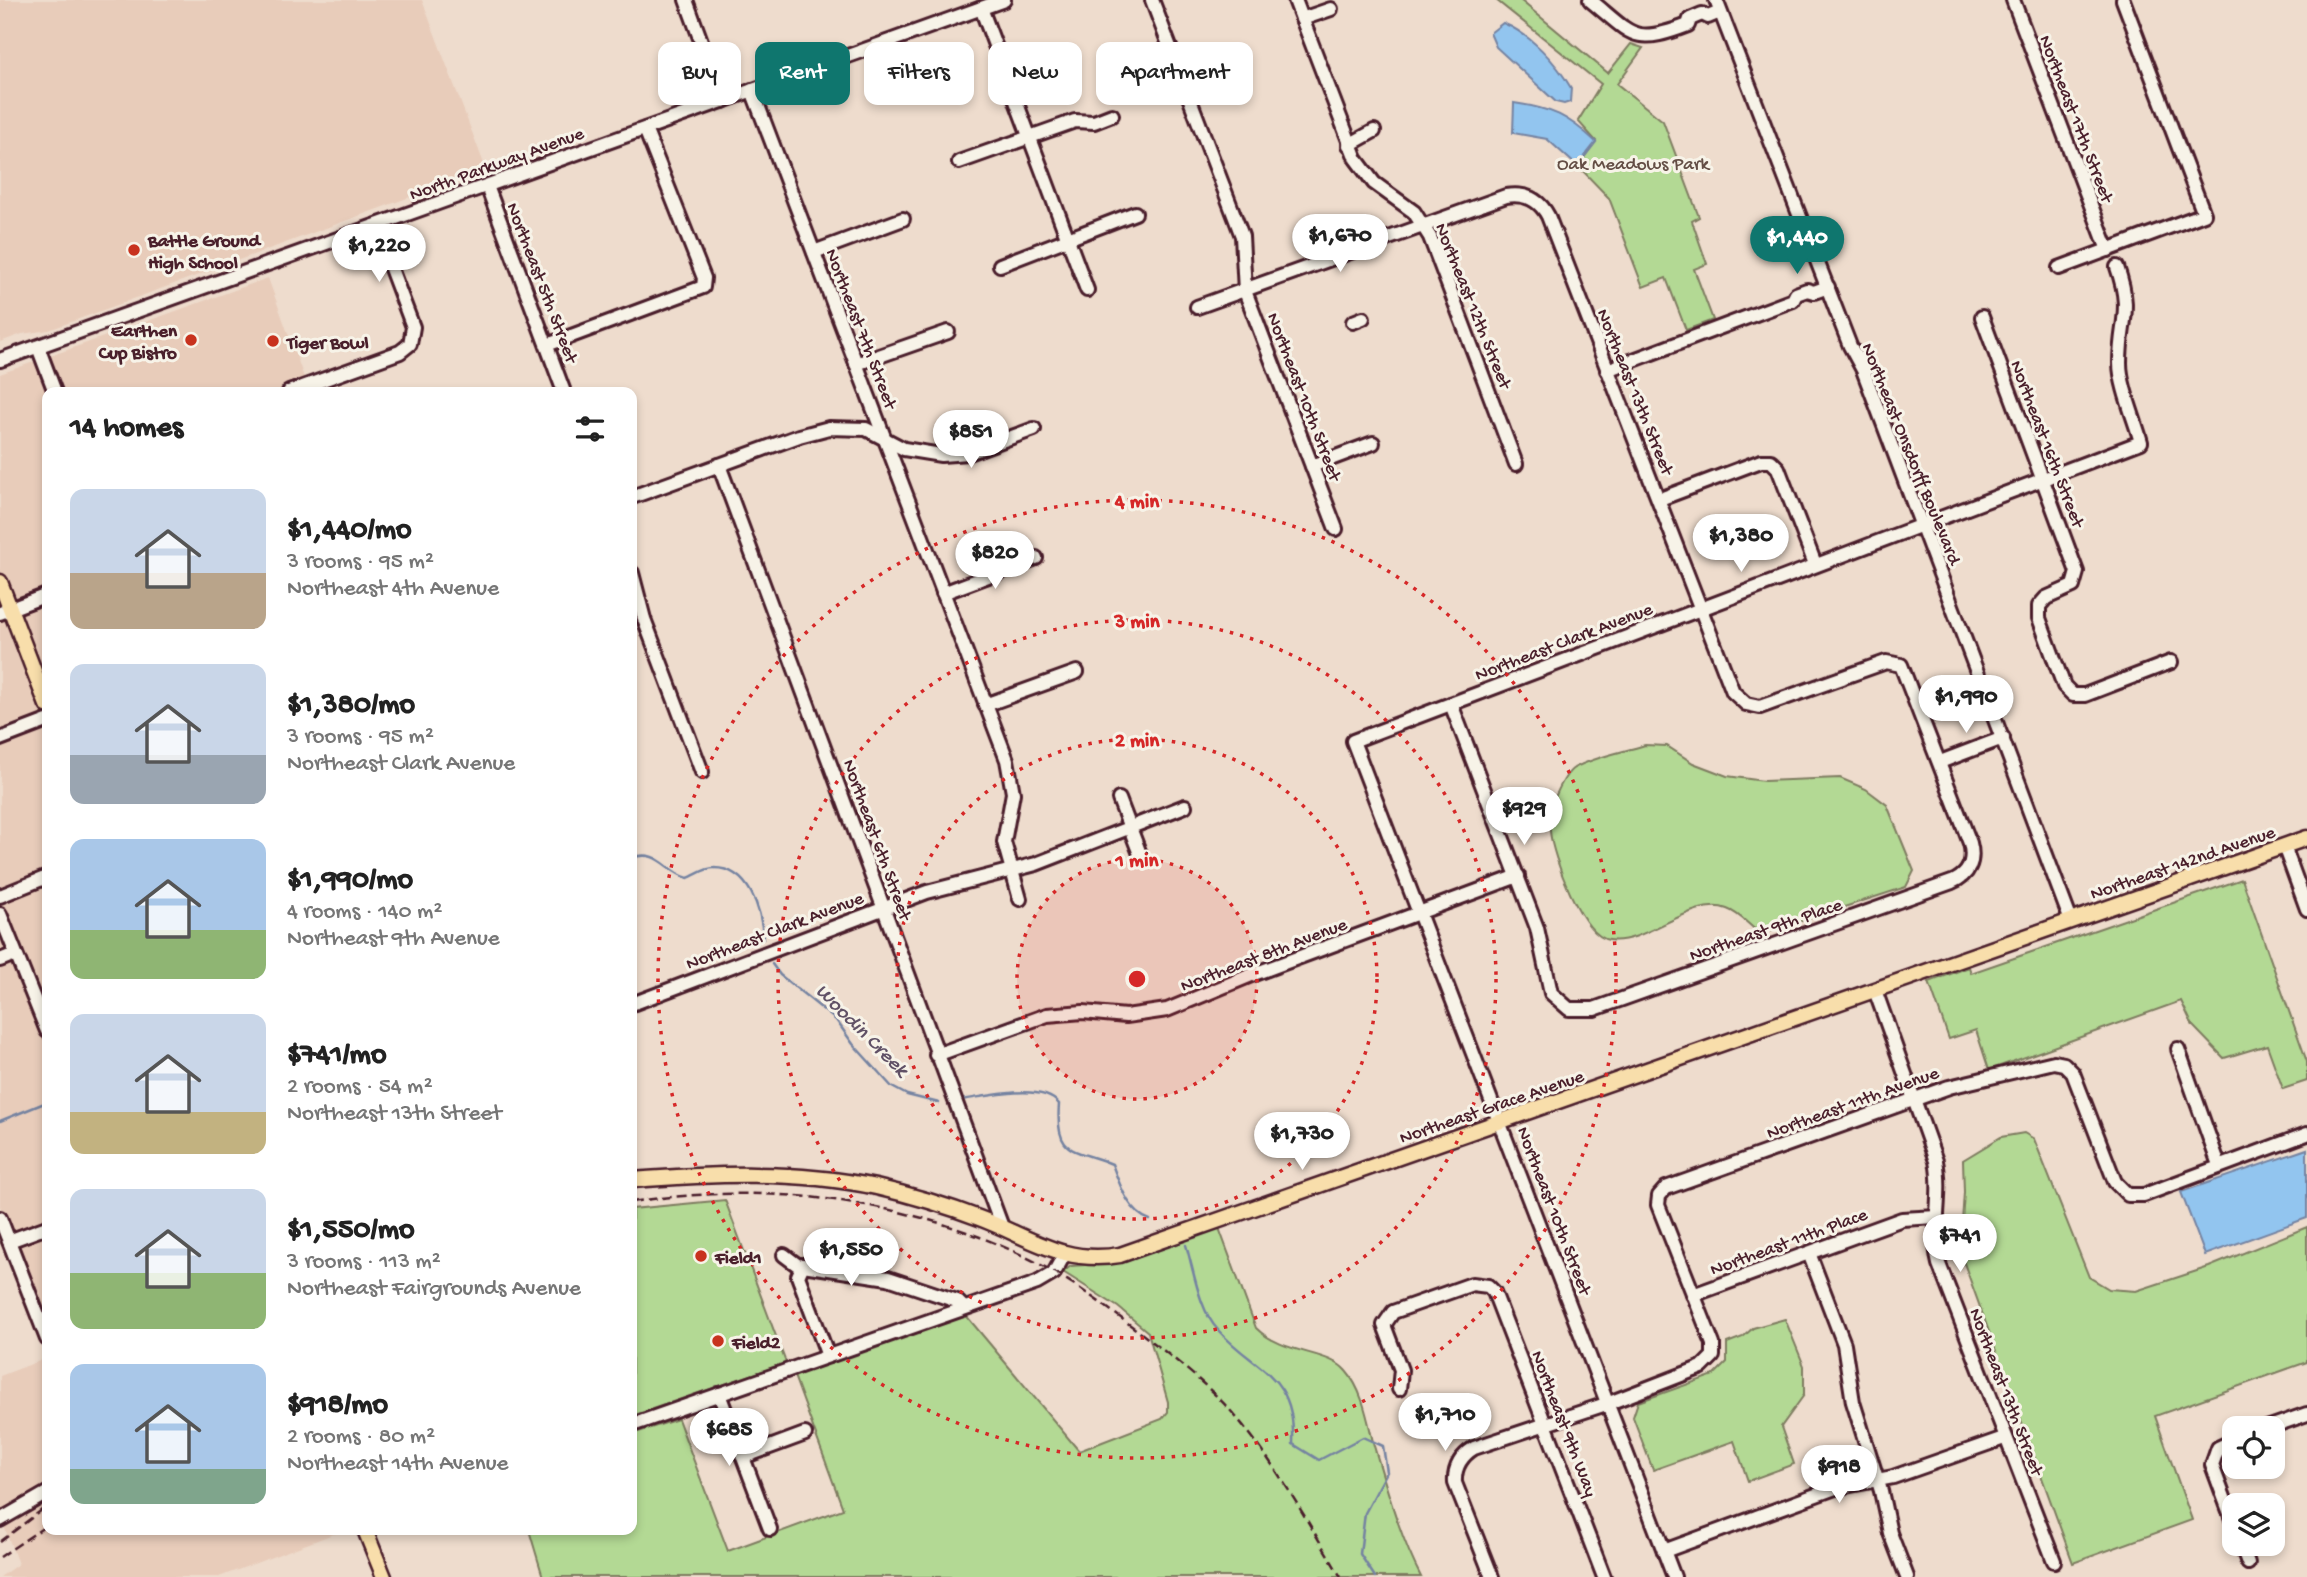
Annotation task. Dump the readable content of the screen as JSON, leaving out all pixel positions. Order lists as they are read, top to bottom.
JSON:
{
  "streets": {
    "main road": ["Northeast 142nd Avenue", "Northeast Grace Avenue"],
    "street": [
      "Northeast 17th Street",
      "North Parkway Avenue",
      "Northeast 5th Street",
      "Northeast 12th Street",
      "Northeast 7th Street",
      "Northeast 13th Street",
      "Northeast 10th Street",
      "Northeast 16th Street",
      "Northeast Onsdorff Boulevard",
      "Northeast Clark Avenue",
      "Northeast 6th Street",
      "Northeast 9th Place",
      "Northeast 8th Avenue",
      "Northeast 11th Avenue",
      "Northeast 11th Place",
      "Northeast 9th Way"
    ]
  },
  "crossings": [
    ["North Parkway Avenue", "Northeast 5th Street"],
    ["North Parkway Avenue", "Northeast 7th Street"],
    ["Northeast 12th Street", "Northeast 13th Street"],
    ["Northeast 7th Street", "Northeast Clark Avenue"],
    ["Northeast 13th Street", "Northeast Clark Avenue"],
    ["Northeast 13th Street", "Northeast 9th Place"],
    ["Northeast 13th Street", "Northeast 11th Avenue"],
    ["Northeast 13th Street", "Northeast Grace Avenue"],
    ["Northeast 13th Street", "Northeast 11th Place"],
    ["Northeast 10th Street", "Northeast Clark Avenue"],
    ["Northeast 10th Street", "Northeast 8th Avenue"],
    ["Northeast 10th Street", "Northeast Grace Avenue"],
    ["Northeast 16th Street", "Northeast Clark Avenue"],
    ["Northeast Onsdorff Boulevard", "Northeast Clark Avenue"],
    ["Northeast Onsdorff Boulevard", "Northeast 142nd Avenue"],
    ["Northeast Onsdorff Boulevard", "Northeast Grace Avenue"],
    ["Northeast Clark Avenue", "Northeast 6th Street"],
    ["Northeast 6th Street", "Northeast 8th Avenue"],
    ["Northeast 6th Street", "Northeast Grace Avenue"],
    ["Northeast 142nd Avenue", "Northeast Grace Avenue"],
    ["Northeast 9th Place", "Northeast 8th Avenue"],
    ["Northeast 11th Avenue", "Northeast 11th Place"]
  ],
  "water": ["Woodin Creek"],
  "parks": ["Oak Meadows Park"],
  "places": [
    "Battle Ground High School",
    "Earthen Cup Bistro",
    "Tiger Bowl",
    "Field1",
    "Field2"
  ],
  "page": {
    "chip": [
      "Buy",
      "Rent",
      "Filters",
      "New",
      "Apartment"
    ],
    "price": [
      "$1,670",
      "$1,440",
      "$1,220",
      "$851",
      "$1,380",
      "$820",
      "$1,990",
      "$929",
      "$1,730",
      "$741",
      "$1,550",
      "$1,710",
      "$685",
      "$918"
    ],
    "heading": "14 homes",
    "list": [
      {
        "name": "$1,440/mo",
        "note": "3 rooms · 95 m² · Northeast 4th Avenue"
      },
      {
        "name": "$1,380/mo",
        "note": "3 rooms · 95 m² · Northeast Clark Avenue"
      },
      {
        "name": "$1,990/mo",
        "note": "4 rooms · 140 m² · Northeast 9th Avenue"
      },
      {
        "name": "$741/mo",
        "note": "2 rooms · 54 m² · Northeast 13th Street"
      },
      {
        "name": "$1,550/mo",
        "note": "3 rooms · 113 m² · Northeast Fairgrounds Avenue"
      },
      {
        "name": "$918/mo",
        "note": "2 rooms · 80 m² · Northeast 14th Avenue"
      }
    ]
  },
  "rings": [
    "4 min",
    "3 min",
    "2 min",
    "1 min"
  ]
}
